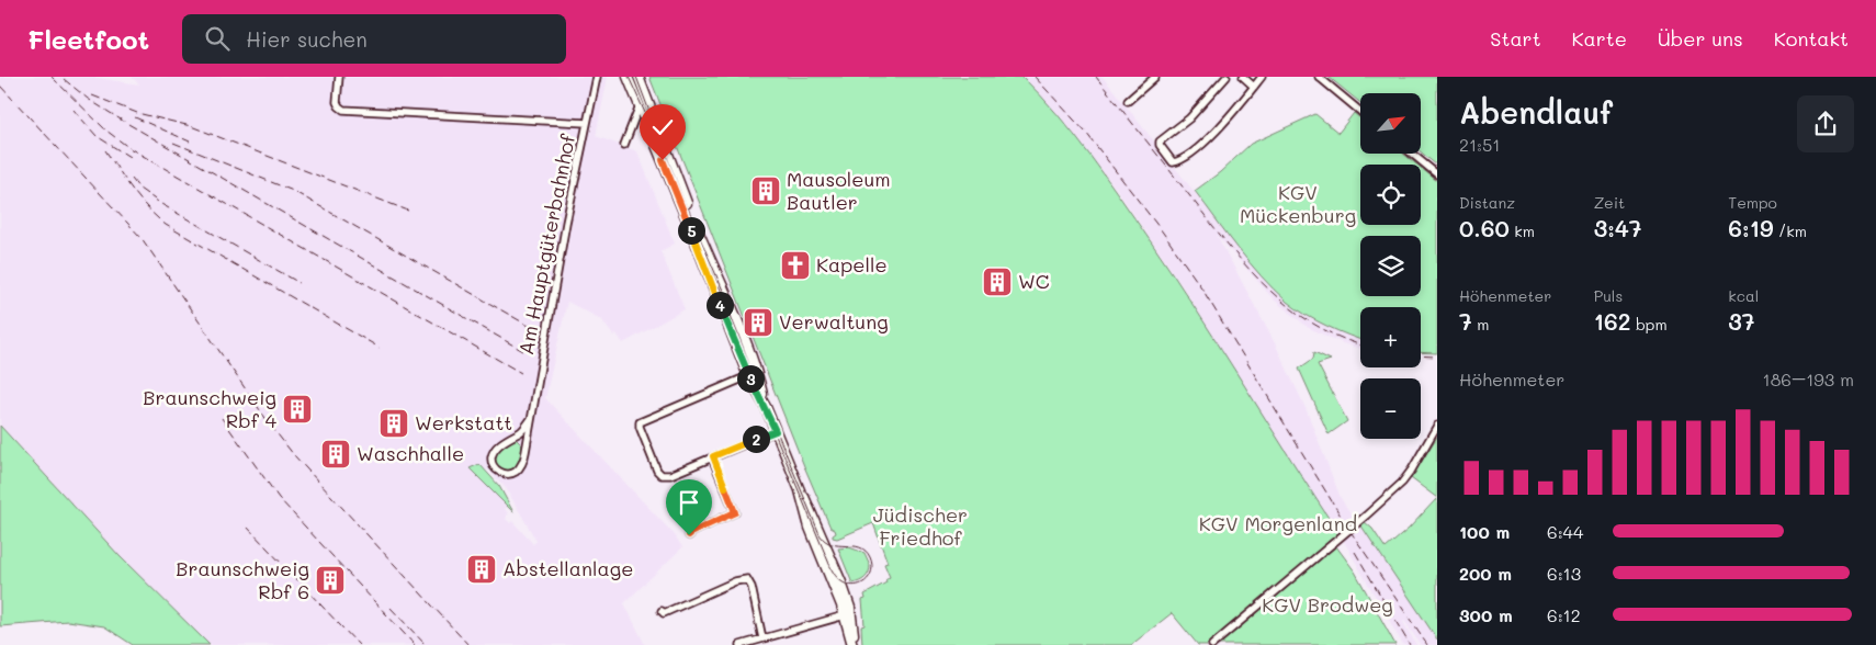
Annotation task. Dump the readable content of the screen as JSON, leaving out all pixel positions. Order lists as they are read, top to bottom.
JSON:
{
  "streets": {
    "street": ["Am Hauptgüterbahnhof"]
  },
  "parks": [
    "KGV Mückenburg",
    "Jüdischer Friedhof",
    "KGV Morgenland",
    "KGV Brodweg"
  ],
  "places": {
    "building": [
      "Mausoleum Bautler",
      "WC",
      "Verwaltung",
      "Braunschweig Rbf 4",
      "Werkstatt",
      "Waschhalle",
      "Abstellanlage",
      "Braunschweig Rbf 6"
    ],
    "church": ["Kapelle"]
  },
  "north": "top right",
  "page": {
    "header": "Fleetfoot",
    "search": "Hier suchen",
    "nav": [
      "Start",
      "Karte",
      "Über uns",
      "Kontakt"
    ],
    "heading": ["Abendlauf", "21:51"],
    "map_buttons": ["+", "−"],
    "stats": [
      ["Distanz", "0.60 km"],
      ["Zeit", "3:47"],
      ["Tempo", "6:19 /km"],
      ["Höhenmeter", "7 m"],
      ["Puls", "162 bpm"],
      ["kcal", "37"]
    ],
    "pins": [
      "5",
      "4",
      "3",
      "2"
    ],
    "chart": ["Höhenmeter", "186–193 m"],
    "list": [
      {
        "name": "100 m",
        "note": "6:44"
      },
      {
        "name": "200 m",
        "note": "6:13"
      },
      {
        "name": "300 m",
        "note": "6:12"
      }
    ]
  }
}
